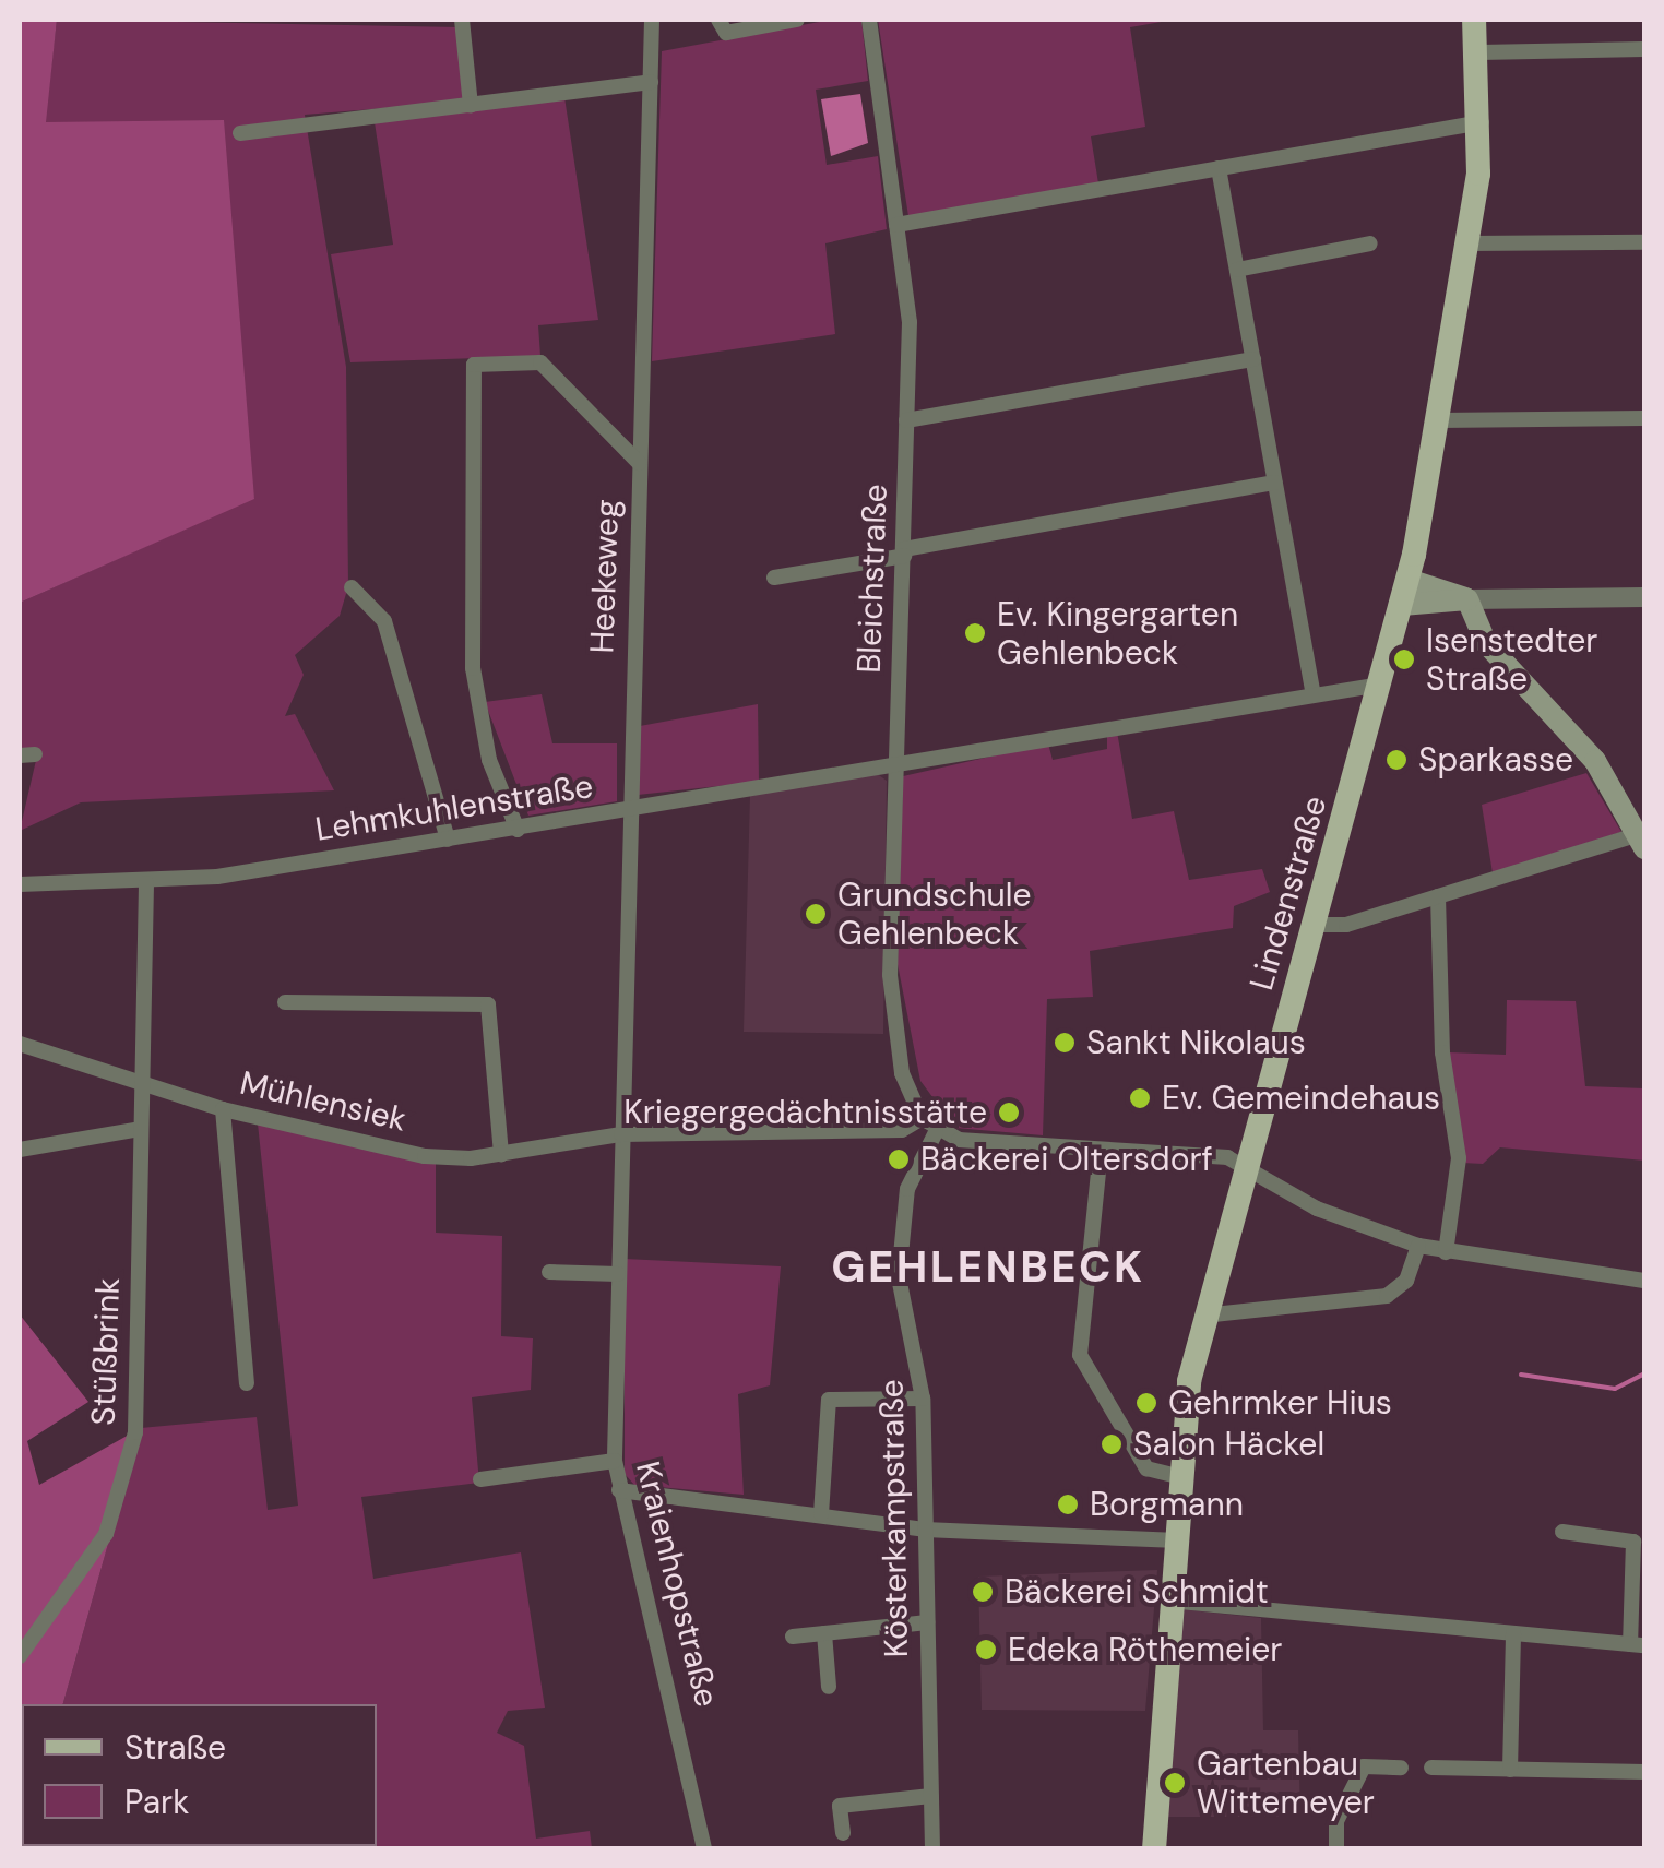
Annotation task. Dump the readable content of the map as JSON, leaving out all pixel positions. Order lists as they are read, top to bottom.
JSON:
{
  "streets": {
    "main road": ["Lindenstraße"],
    "street": [
      "Heekeweg",
      "Bleichstraße",
      "Lehmkuhlenstraße",
      "Mühlensiek",
      "Stüßbrink",
      "Kösterkampstraße",
      "Kraienhopstraße"
    ]
  },
  "crossings": [
    ["Heekeweg", "Lehmkuhlenstraße"],
    ["Heekeweg", "Mühlensiek"],
    ["Heekeweg", "Kraienhopstraße"],
    ["Bleichstraße", "Lehmkuhlenstraße"],
    ["Bleichstraße", "Mühlensiek"],
    ["Bleichstraße", "Kösterkampstraße"],
    ["Lehmkuhlenstraße", "Lindenstraße"],
    ["Lehmkuhlenstraße", "Stüßbrink"],
    ["Mühlensiek", "Stüßbrink"],
    ["Mühlensiek", "Kraienhopstraße"]
  ],
  "districts": ["GEHLENBECK"],
  "places": [
    "Ev. Kingergarten Gehlenbeck",
    "Isenstedter Straße",
    "Sparkasse",
    "Grundschule Gehlenbeck",
    "Sankt Nikolaus",
    "Ev. Gemeindehaus",
    "Kriegergedächtnisstätte",
    "Bäckerei Oltersdorf",
    "Gehrmker Hius",
    "Salon Häckel",
    "Borgmann",
    "Bäckerei Schmidt",
    "Edeka Röthemeier",
    "Gartenbau Wittemeyer"
  ],
  "legend": ["Straße", "Park"]
}
